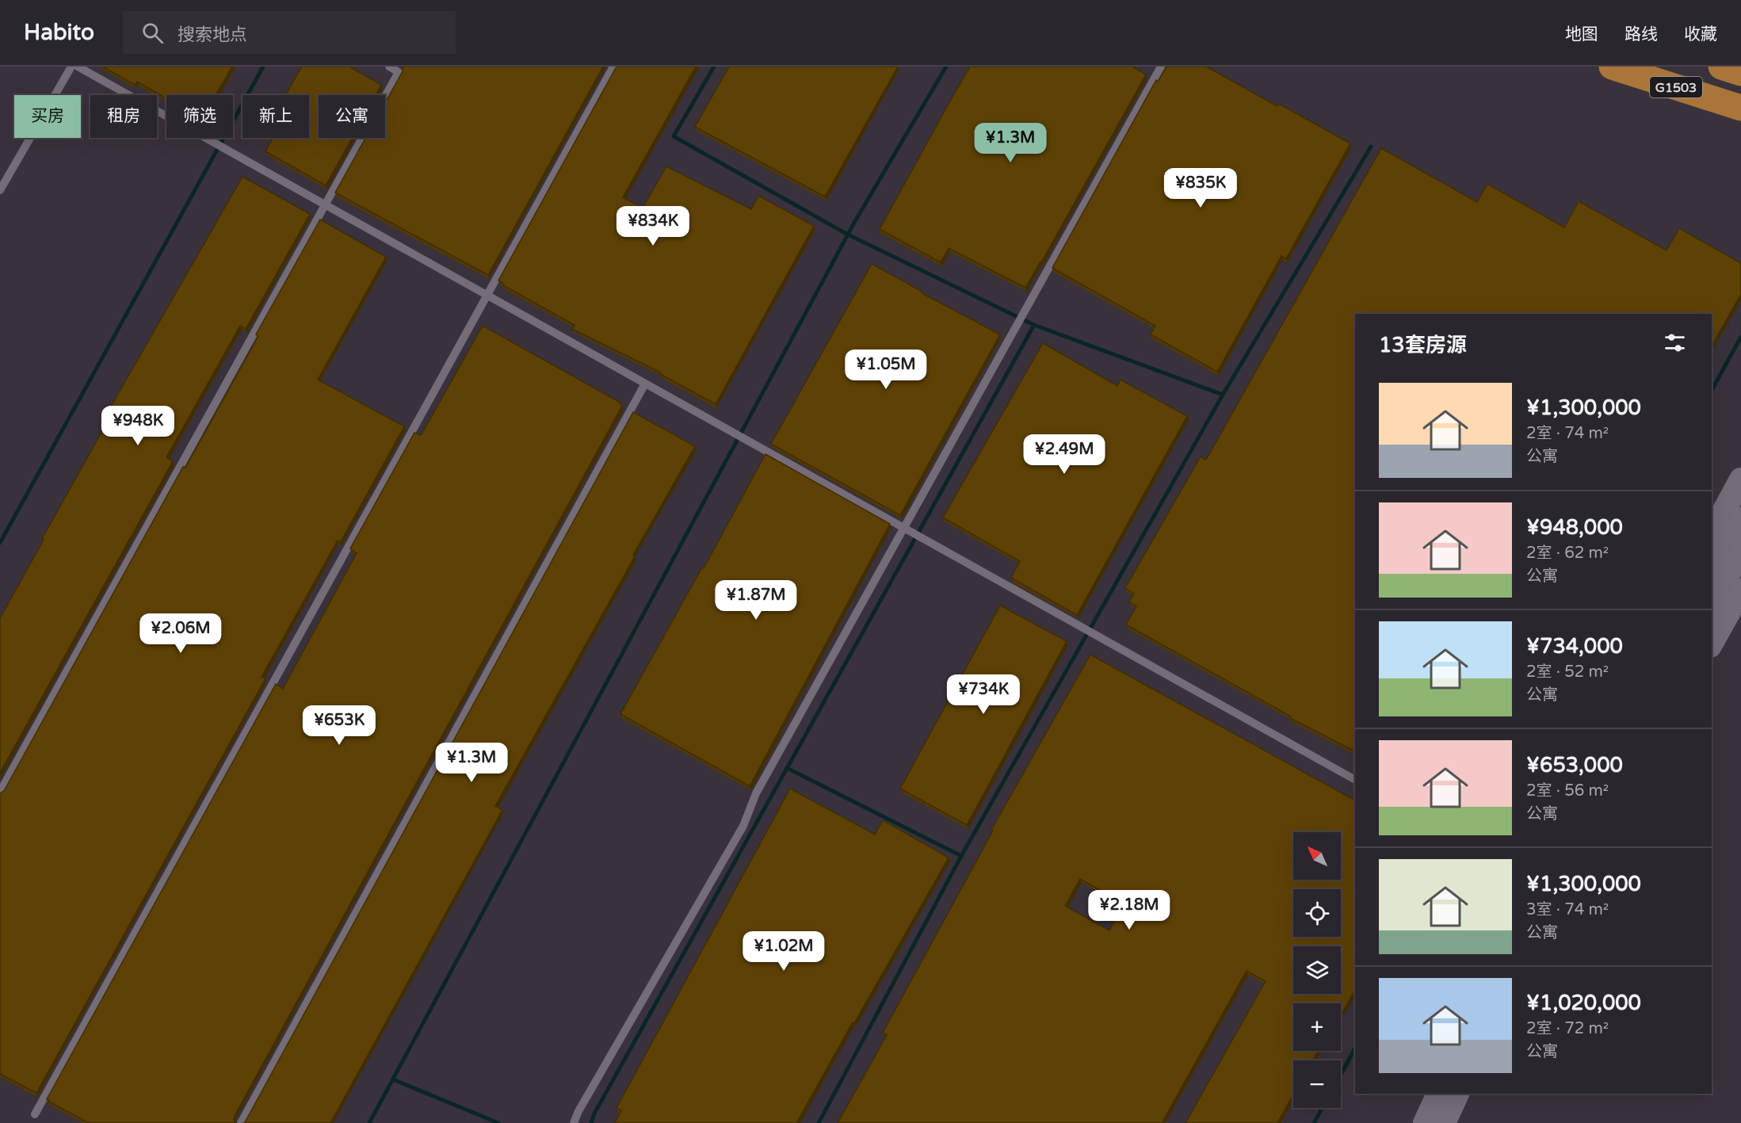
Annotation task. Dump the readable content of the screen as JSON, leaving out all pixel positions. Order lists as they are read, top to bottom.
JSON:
{
  "streets": {
    "highway": ["G1503"]
  },
  "north": "top left",
  "page": {
    "header": "Habito",
    "search": "搜索地点",
    "nav": ["地图", "路线", "收藏"],
    "chip": [
      "买房",
      "租房",
      "筛选",
      "新上",
      "公寓"
    ],
    "price": [
      "¥1.3M",
      "¥835K",
      "¥834K",
      "¥1.05M",
      "¥948K",
      "¥2.49M",
      "¥1.87M",
      "¥2.06M",
      "¥734K",
      "¥653K",
      "¥1.3M",
      "¥2.18M",
      "¥1.02M"
    ],
    "heading": "13套房源",
    "list": [
      {
        "name": "¥1,300,000",
        "note": "2室 · 74 m² · 公寓"
      },
      {
        "name": "¥948,000",
        "note": "2室 · 62 m² · 公寓"
      },
      {
        "name": "¥734,000",
        "note": "2室 · 52 m² · 公寓"
      },
      {
        "name": "¥653,000",
        "note": "2室 · 56 m² · 公寓"
      },
      {
        "name": "¥1,300,000",
        "note": "3室 · 74 m² · 公寓"
      },
      {
        "name": "¥1,020,000",
        "note": "2室 · 72 m² · 公寓"
      }
    ],
    "map_buttons": ["+", "−"]
  }
}
